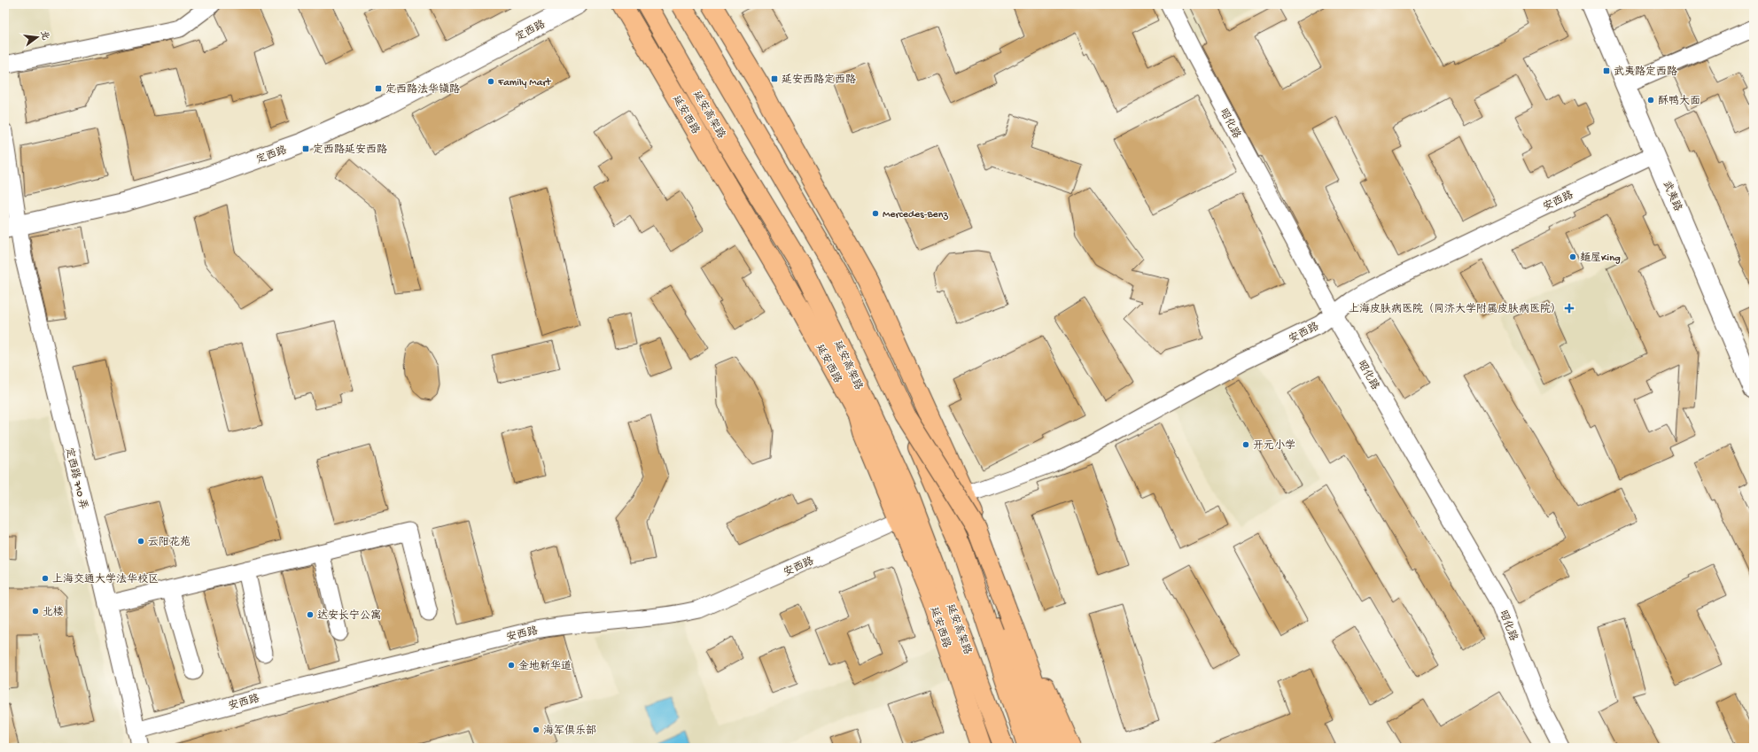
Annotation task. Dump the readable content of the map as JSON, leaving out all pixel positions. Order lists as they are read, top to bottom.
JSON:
{
  "streets": {
    "main road": ["延安西路", "延安高架路"],
    "street": [
      "定西路",
      "昭化路",
      "武夷路",
      "安西路",
      "定西路 710 弄"
    ]
  },
  "crossings": [
    ["定西路", "定西路 710 弄"],
    ["延安西路", "安西路"],
    ["昭化路", "安西路"],
    ["武夷路", "安西路"],
    ["安西路", "定西路 710 弄"]
  ],
  "places": {
    "transit": [
      "武夷路定西路",
      "延安西路定西路",
      "定西路法华镇路",
      "定西路延安西路"
    ],
    "other": [
      "Family Mart",
      "酥鸭大面",
      "Mercedes-Benz",
      "麺屋King",
      "开元小学",
      "云阳花苑",
      "上海交通大学法华校区",
      "北楼",
      "达安长宁公寓",
      "金地新华道",
      "海军俱乐部"
    ],
    "health": ["上海皮肤病医院（同济大学附属皮肤病医院）"]
  },
  "north": "right"
}
